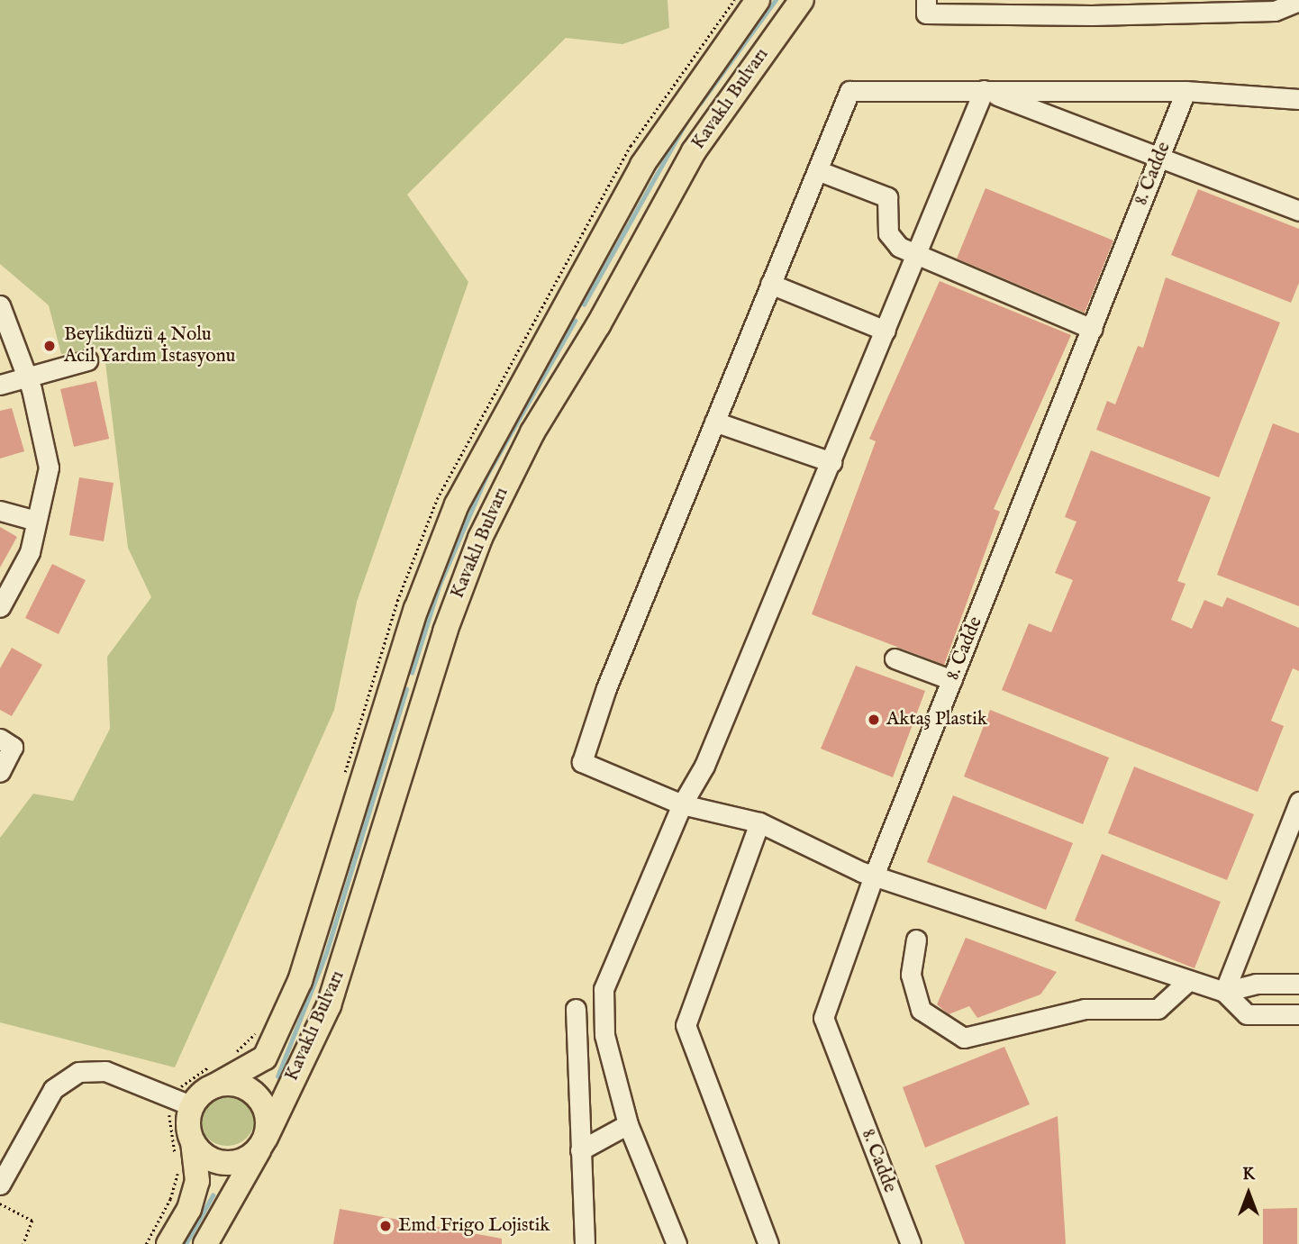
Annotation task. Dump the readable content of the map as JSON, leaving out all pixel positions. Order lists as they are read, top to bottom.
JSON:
{
  "streets": {
    "main road": ["Kavaklı Bulvarı"],
    "street": ["8. Cadde"]
  },
  "places": ["Beylikdüzü 4 Nolu Acil Yardım İstasyonu", "Aktaş Plastik", "Emd Frigo Lojistik"],
  "north": "top"
}
